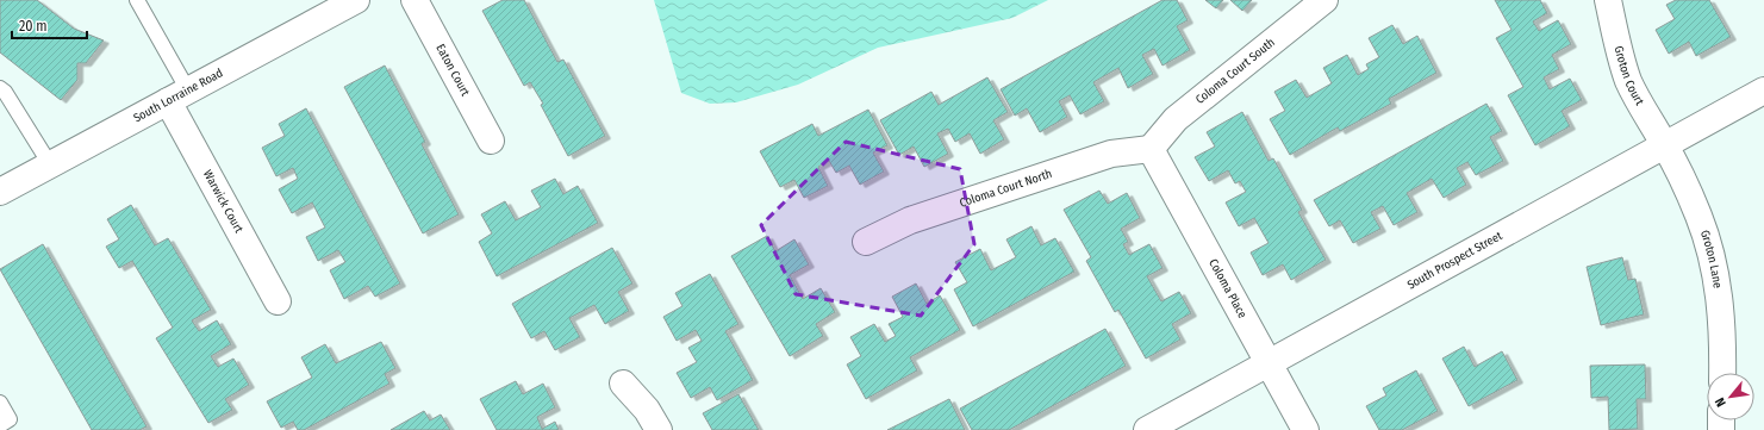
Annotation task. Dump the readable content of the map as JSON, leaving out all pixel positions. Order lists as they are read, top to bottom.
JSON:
{
  "streets": {
    "street": [
      "Eaton Court",
      "Coloma Court South",
      "Groton Court",
      "South Lorraine Road",
      "Coloma Court North",
      "Warwick Court",
      "Groton Lane",
      "South Prospect Street",
      "Coloma Place"
    ]
  },
  "crossings": [
    ["Coloma Court South", "Coloma Court North"],
    ["Coloma Court South", "Coloma Place"],
    ["Groton Court", "Groton Lane"],
    ["Groton Court", "South Prospect Street"],
    ["South Lorraine Road", "Warwick Court"],
    ["Coloma Court North", "Coloma Place"],
    ["Groton Lane", "South Prospect Street"],
    ["South Prospect Street", "Coloma Place"]
  ],
  "scale_bar": "20 m",
  "north": "bottom left"
}
